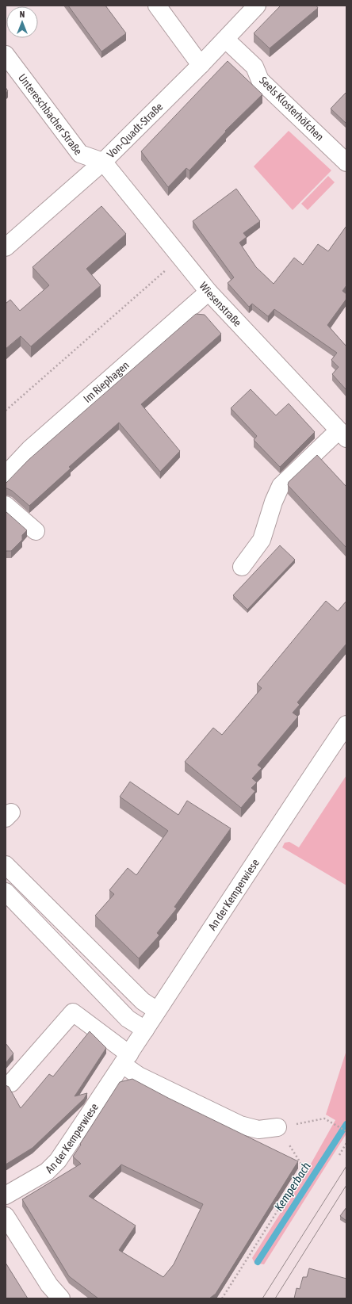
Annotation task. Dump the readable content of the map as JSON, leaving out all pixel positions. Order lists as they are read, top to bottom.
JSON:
{
  "streets": {
    "street": [
      "Seels Klosterhöfchen",
      "Untereschbacher Straße",
      "Von-Quadt-Straße",
      "Wiesenstraße",
      "Im Riephagen",
      "An der Kemperwiese"
    ]
  },
  "crossings": [
    ["Seels Klosterhöfchen", "Von-Quadt-Straße"],
    ["Untereschbacher Straße", "Von-Quadt-Straße"],
    ["Untereschbacher Straße", "Wiesenstraße"],
    ["Von-Quadt-Straße", "Wiesenstraße"],
    ["Wiesenstraße", "Im Riephagen"]
  ],
  "water": ["Kemperbach"],
  "north": "top"
}
